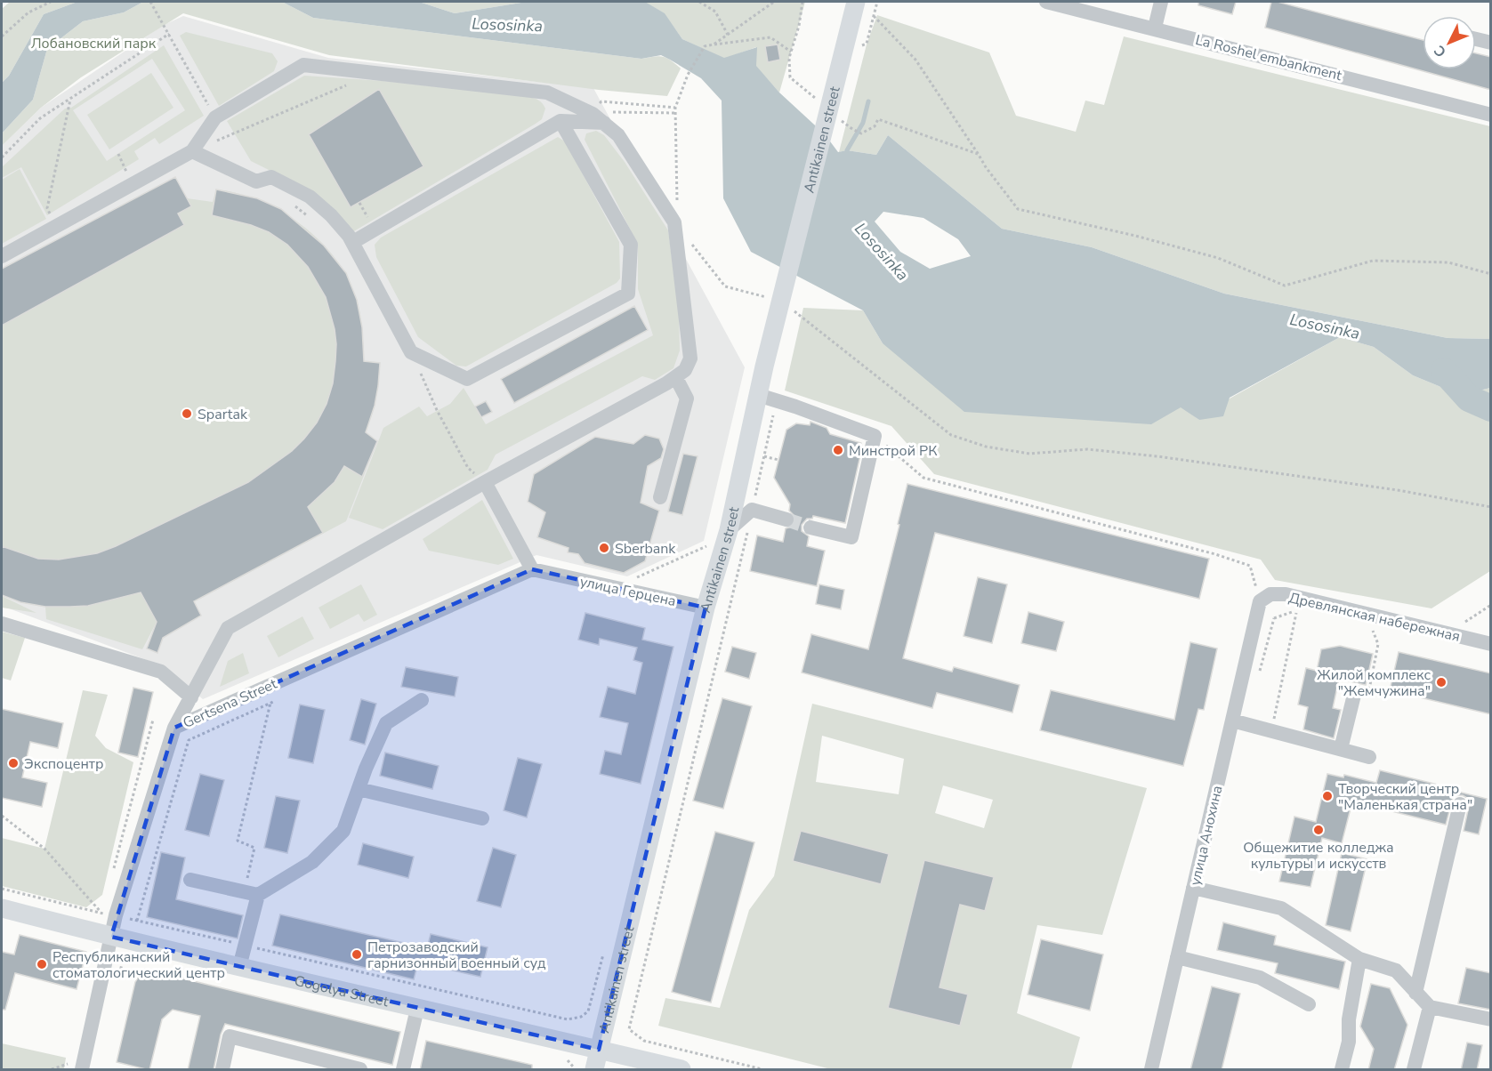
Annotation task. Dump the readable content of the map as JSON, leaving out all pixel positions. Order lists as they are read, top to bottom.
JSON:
{
  "streets": {
    "main road": ["Antikainen street", "Gogolya Street"],
    "street": [
      "La Roshel embankment",
      "улица Герцена",
      "Древлянская набережная",
      "Gertsena Street",
      "улица Анохина"
    ]
  },
  "crossings": [
    ["Antikainen street", "улица Герцена"],
    ["Antikainen street", "Gogolya Street"],
    ["улица Герцена", "Gertsena Street"],
    ["Древлянская набережная", "улица Анохина"],
    ["Gertsena Street", "Gogolya Street"]
  ],
  "water": ["Lososinka"],
  "parks": ["Лобановский парк"],
  "places": [
    "Spartak",
    "Минстрой РК",
    "Sberbank",
    "Жилой комплекс \"Жемчужина\"",
    "Экспоцентр",
    "Творческий центр \"Маленькая страна\"",
    "Общежитие колледжа культуры и искусств",
    "Петрозаводский гарнизонный военный суд",
    "Республиканский стоматологический центр"
  ],
  "north": "bottom left"
}
